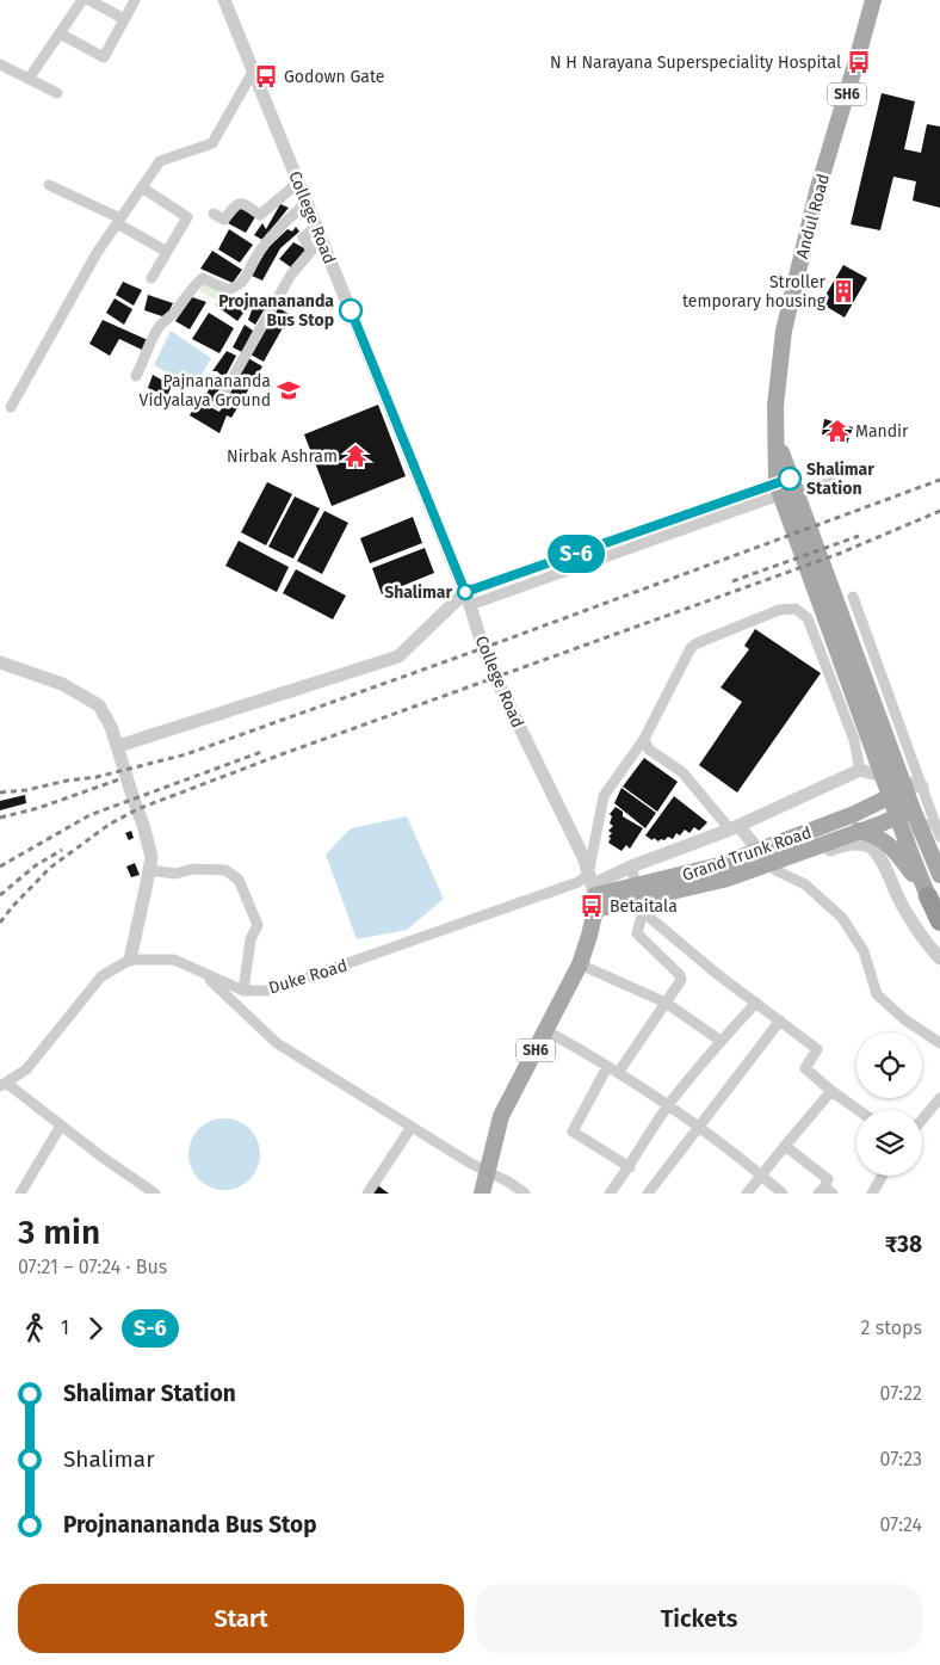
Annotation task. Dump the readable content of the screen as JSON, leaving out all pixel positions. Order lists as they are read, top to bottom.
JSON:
{
  "streets": {
    "main road": ["SH6", "Andul Road", "Grand Trunk Road"],
    "street": ["College Road", "Duke Road"]
  },
  "crossings": [
    ["SH6", "College Road"],
    ["SH6", "Grand Trunk Road"],
    ["SH6", "Duke Road"],
    ["College Road", "Grand Trunk Road"],
    ["College Road", "Duke Road"],
    ["Grand Trunk Road", "Duke Road"]
  ],
  "places": {
    "bus stop": ["N H Narayana Superspeciality Hospital", "Godown Gate", "Betaitala"],
    "building": ["Stroller temporary housing"],
    "other": ["Projnanananda Bus Stop", "Shalimar Station", "Shalimar"],
    "school or university": ["Pajnanananda Vidyalaya Ground"],
    "temple": ["Mandir", "Nirbak Ashram"]
  },
  "lines": ["bus line S-6"],
  "page": {
    "on_map": "S-6",
    "heading": ["3 min", "07:21 – 07:24 · Bus", "₹38"],
    "legs": ["1", "S-6", "2 stops"],
    "list": [
      {
        "name": "Shalimar Station",
        "value": "07:22"
      },
      {
        "name": "Shalimar",
        "value": "07:23"
      },
      {
        "name": "Projnanananda Bus Stop",
        "value": "07:24"
      }
    ],
    "buttons": ["Start", "Tickets"]
  }
}
